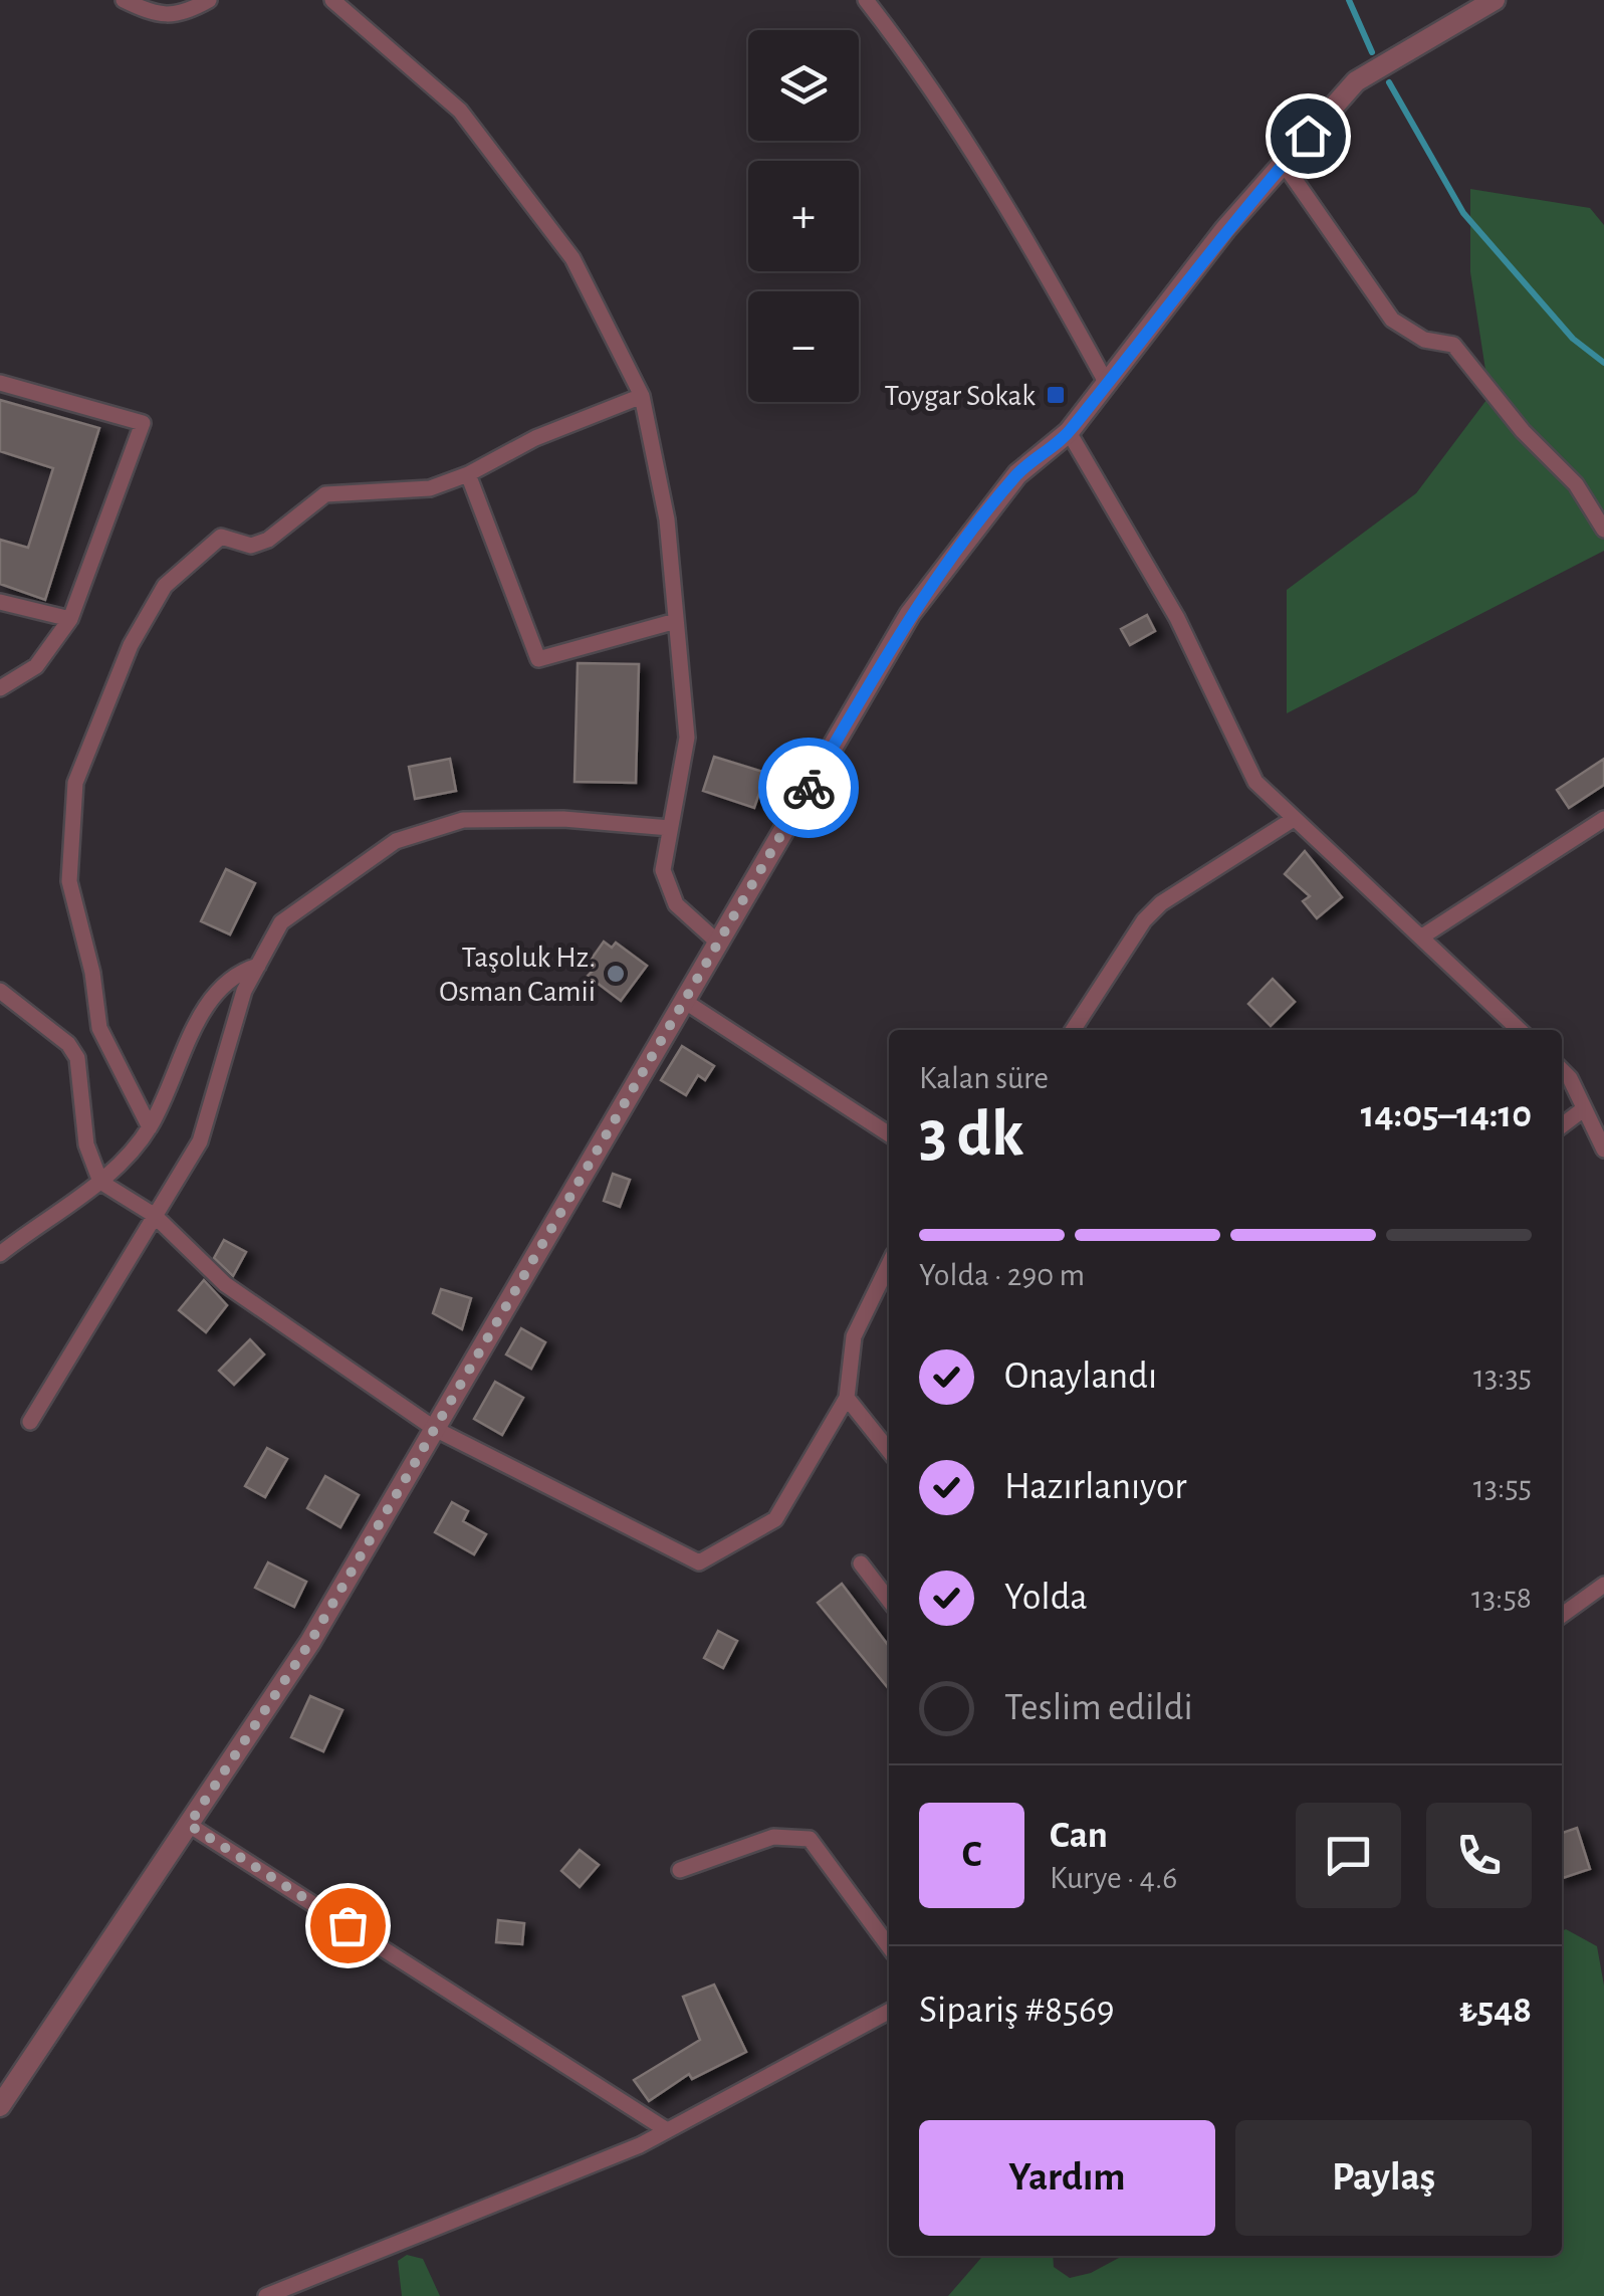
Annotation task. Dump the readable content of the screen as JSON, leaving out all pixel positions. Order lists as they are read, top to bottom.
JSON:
{
  "places": {
    "transit": ["Toygar Sokak"],
    "other": ["Taşoluk Hz. Osman Camii"]
  },
  "page": {
    "map_buttons": ["+", "−"],
    "heading": ["3 dk", "Kalan süre", "14:05–14:10"],
    "panel": [
      "Can",
      "Kurye · 4.6",
      "Sipariş #8569",
      "₺548"
    ],
    "bar": "Yolda · 290 m",
    "list": [
      ["Onaylandı", "13:35"],
      ["Hazırlanıyor", "13:55"],
      ["Yolda", "13:58"],
      "Teslim edildi"
    ],
    "round": "C",
    "buttons": ["Yardım", "Paylaş"]
  }
}
